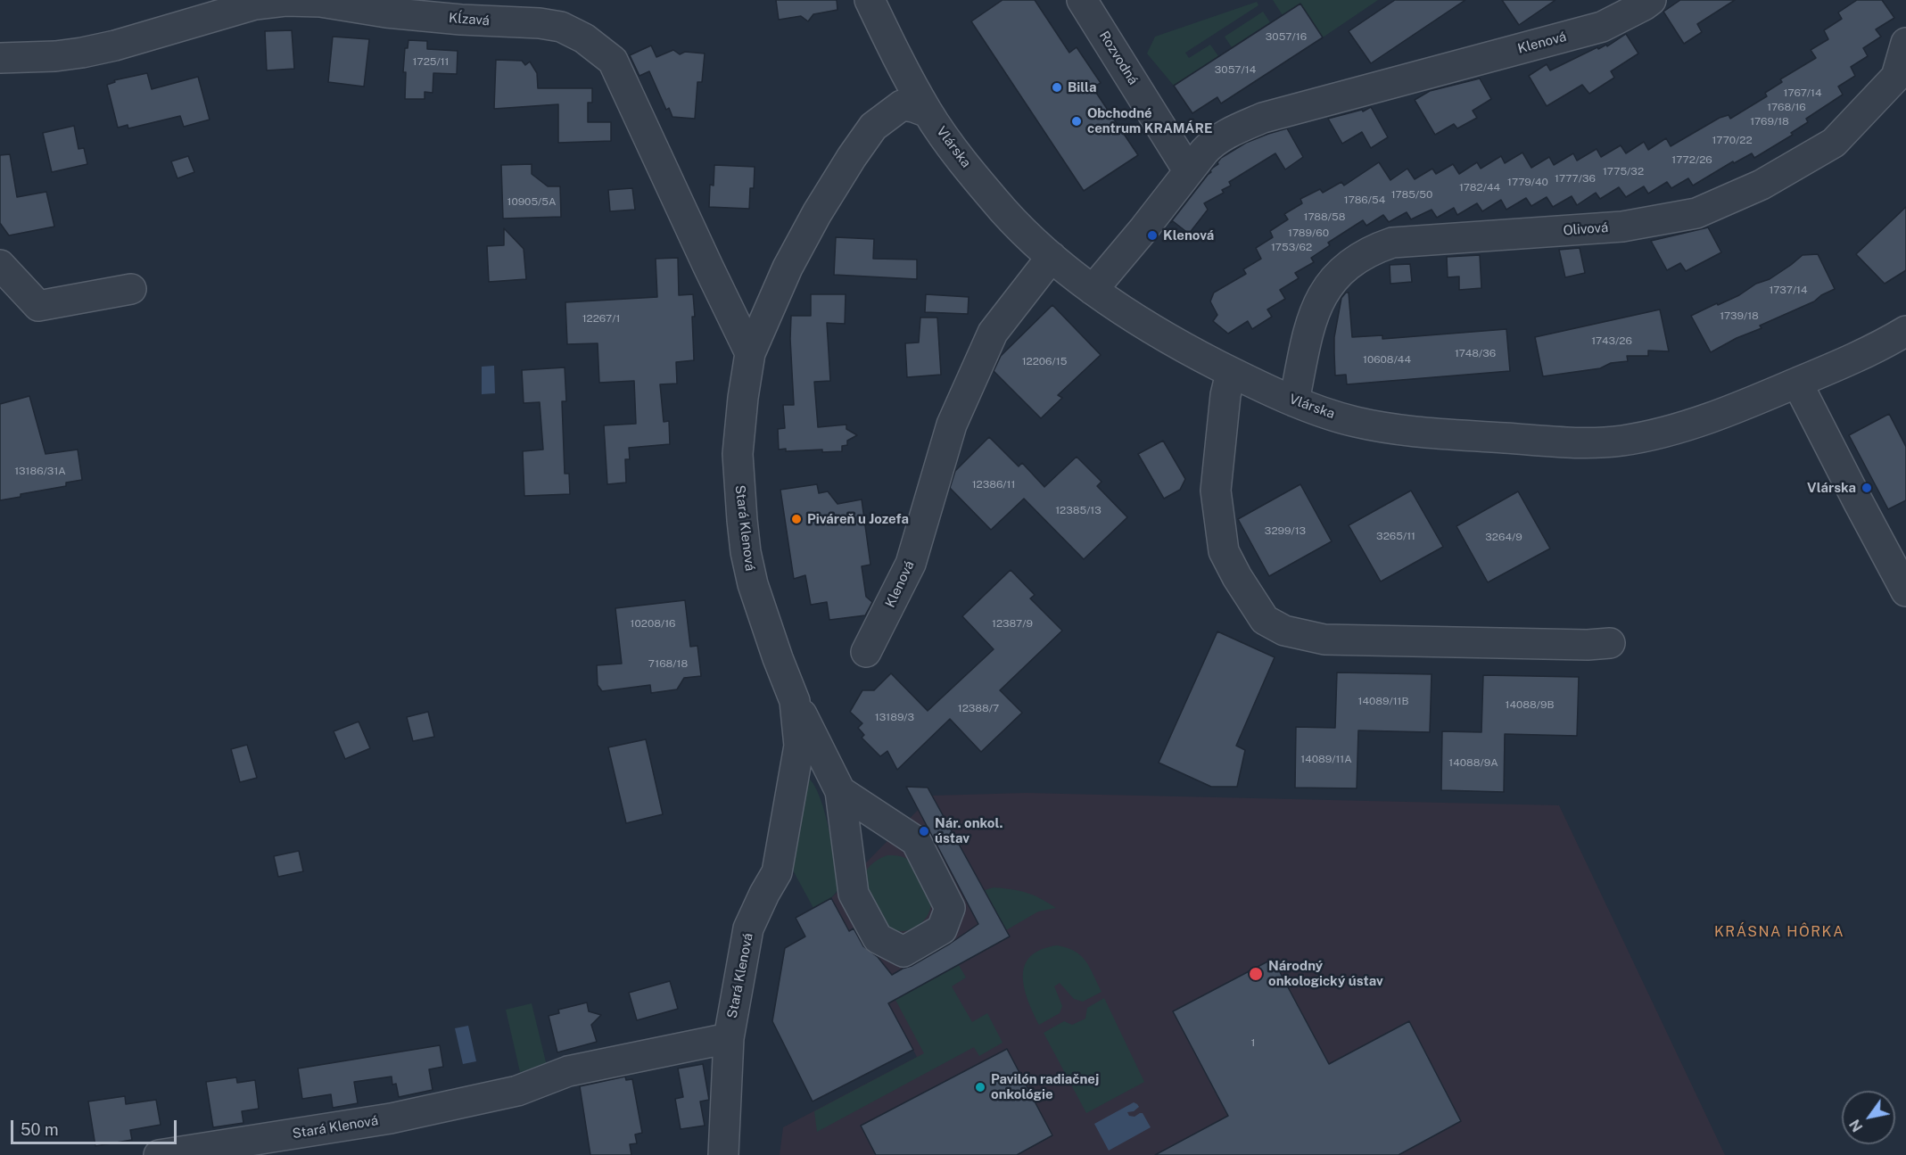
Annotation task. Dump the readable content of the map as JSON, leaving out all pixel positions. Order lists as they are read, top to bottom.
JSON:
{
  "streets": {
    "street": [
      "Kĺzavá",
      "Klenová",
      "Rozvodná",
      "Vlárska",
      "Olivová",
      "Stará Klenová"
    ]
  },
  "crossings": [
    ["Kĺzavá", "Stará Klenová"],
    ["Klenová", "Rozvodná"],
    ["Klenová", "Vlárska"],
    ["Vlárska", "Olivová"],
    ["Vlárska", "Stará Klenová"]
  ],
  "districts": ["KRÁSNA HÔRKA"],
  "places": [
    "Billa",
    "Obchodné centrum KRAMÁRE",
    "Klenová",
    "Vlárska",
    "Piváreň u Jozefa",
    "Nár. onkol. ústav",
    "Národný onkologický ústav",
    "Pavilón radiačnej onkológie"
  ],
  "house_numbers": [
    "3057/16",
    "1725/11",
    "3057/14",
    "1767/14",
    "1768/16",
    "1769/18",
    "1770/22",
    "1772/26",
    "1775/32",
    "1777/36",
    "1779/40",
    "1782/44",
    "1785/50",
    "1786/54",
    "10905/5A",
    "1788/58",
    "1789/60",
    "1753/62",
    "1737/14",
    "1739/18",
    "12267/1",
    "1743/26",
    "1748/36",
    "10608/44",
    "12206/15",
    "13186/31A",
    "12386/11",
    "12385/13",
    "3299/13",
    "3265/11",
    "3264/9",
    "10208/16",
    "12387/9",
    "7168/18",
    "14089/11B",
    "14088/9B",
    "12388/7",
    "13189/3",
    "14089/11A",
    "14088/9A",
    "1"
  ],
  "scale_bar": "50 m",
  "north": "bottom left"
}
